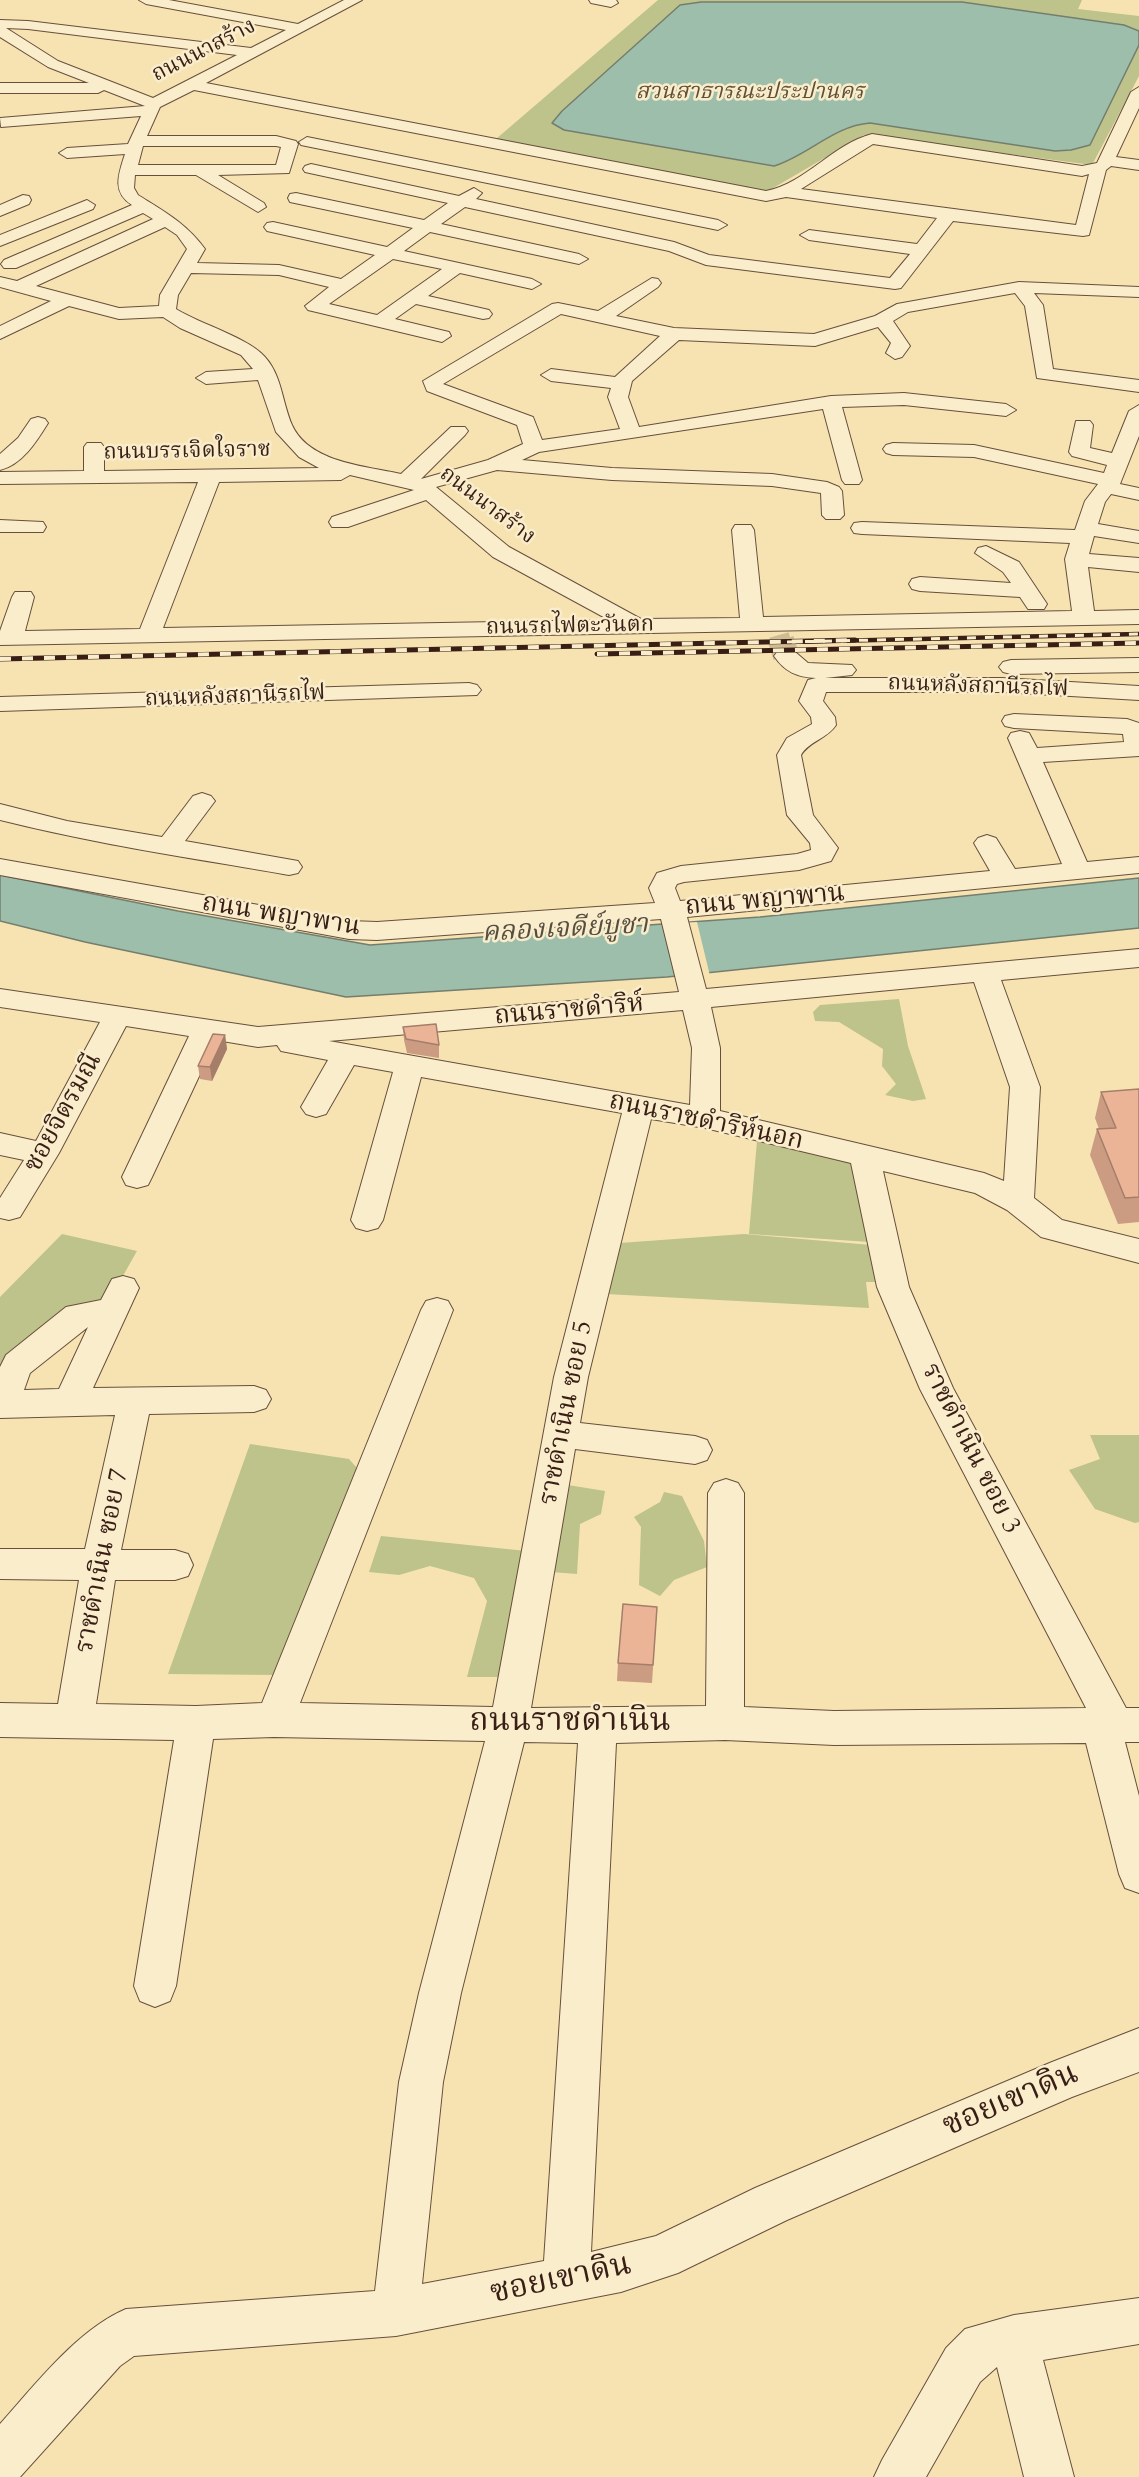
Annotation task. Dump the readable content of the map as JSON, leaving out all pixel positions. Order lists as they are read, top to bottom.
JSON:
{
  "streets": {
    "street": [
      "ถนนนาสร้าง",
      "ถนนบรรเจิดใจราช",
      "ถนนรถไฟตะวันตก",
      "ถนนหลังสถานีรถไฟ",
      "ถนน พญาพาน",
      "ถนนราชดำริห์",
      "ซอยจิตรมณี",
      "ถนนราชดำริห์นอก",
      "ราชดำเนิน ซอย 5",
      "ราชดำเนิน ซอย 3",
      "ราชดำเนิน ซอย 7",
      "ถนนราชดำเนิน",
      "ซอยเขาดิน"
    ]
  },
  "crossings": [
    ["ถนนนาสร้าง", "ถนนบรรเจิดใจราช"],
    ["ถนนนาสร้าง", "ถนนรถไฟตะวันตก"],
    ["ถนนหลังสถานีรถไฟ", "ถนน พญาพาน"],
    ["ถนนราชดำริห์", "ซอยจิตรมณี"],
    ["ถนนราชดำริห์", "ถนนราชดำริห์นอก"],
    ["ถนนราชดำริห์นอก", "ราชดำเนิน ซอย 5"],
    ["ถนนราชดำริห์นอก", "ราชดำเนิน ซอย 3"],
    ["ราชดำเนิน ซอย 5", "ถนนราชดำเนิน"],
    ["ราชดำเนิน ซอย 5", "ซอยเขาดิน"],
    ["ราชดำเนิน ซอย 3", "ถนนราชดำเนิน"],
    ["ราชดำเนิน ซอย 7", "ถนนราชดำเนิน"]
  ],
  "water": ["คลองเจดีย์บูชา"],
  "parks": ["สวนสาธารณะประปานคร"]
}
